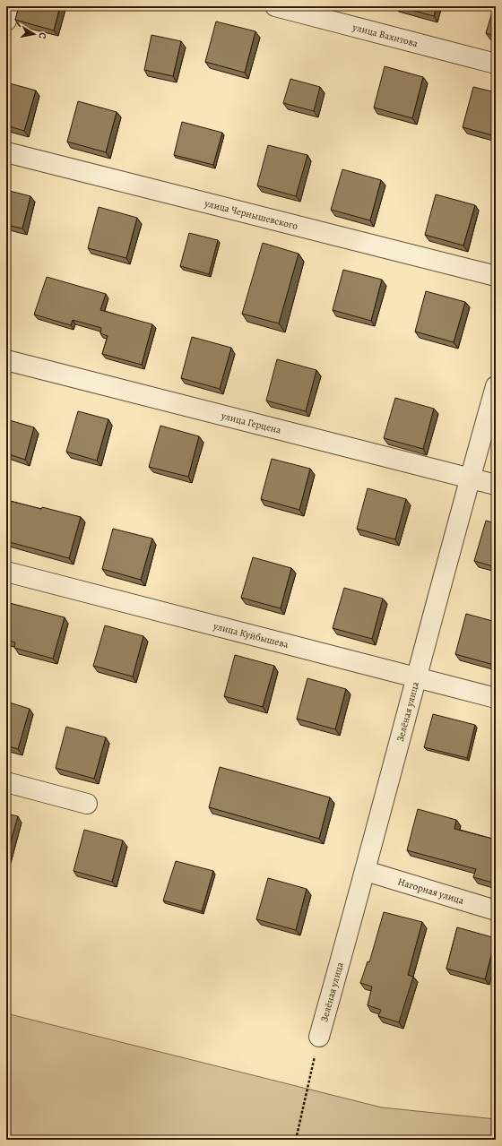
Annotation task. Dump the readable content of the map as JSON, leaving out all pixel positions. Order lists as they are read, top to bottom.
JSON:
{
  "streets": {
    "street": [
      "улица Вахитова",
      "улица Чернышевского",
      "улица Герцена",
      "улица Куйбышева",
      "Зелёная улица",
      "Нагорная улица"
    ]
  },
  "crossings": [
    ["улица Герцена", "Зелёная улица"],
    ["улица Куйбышева", "Зелёная улица"],
    ["Зелёная улица", "Нагорная улица"]
  ],
  "north": "right"
}
